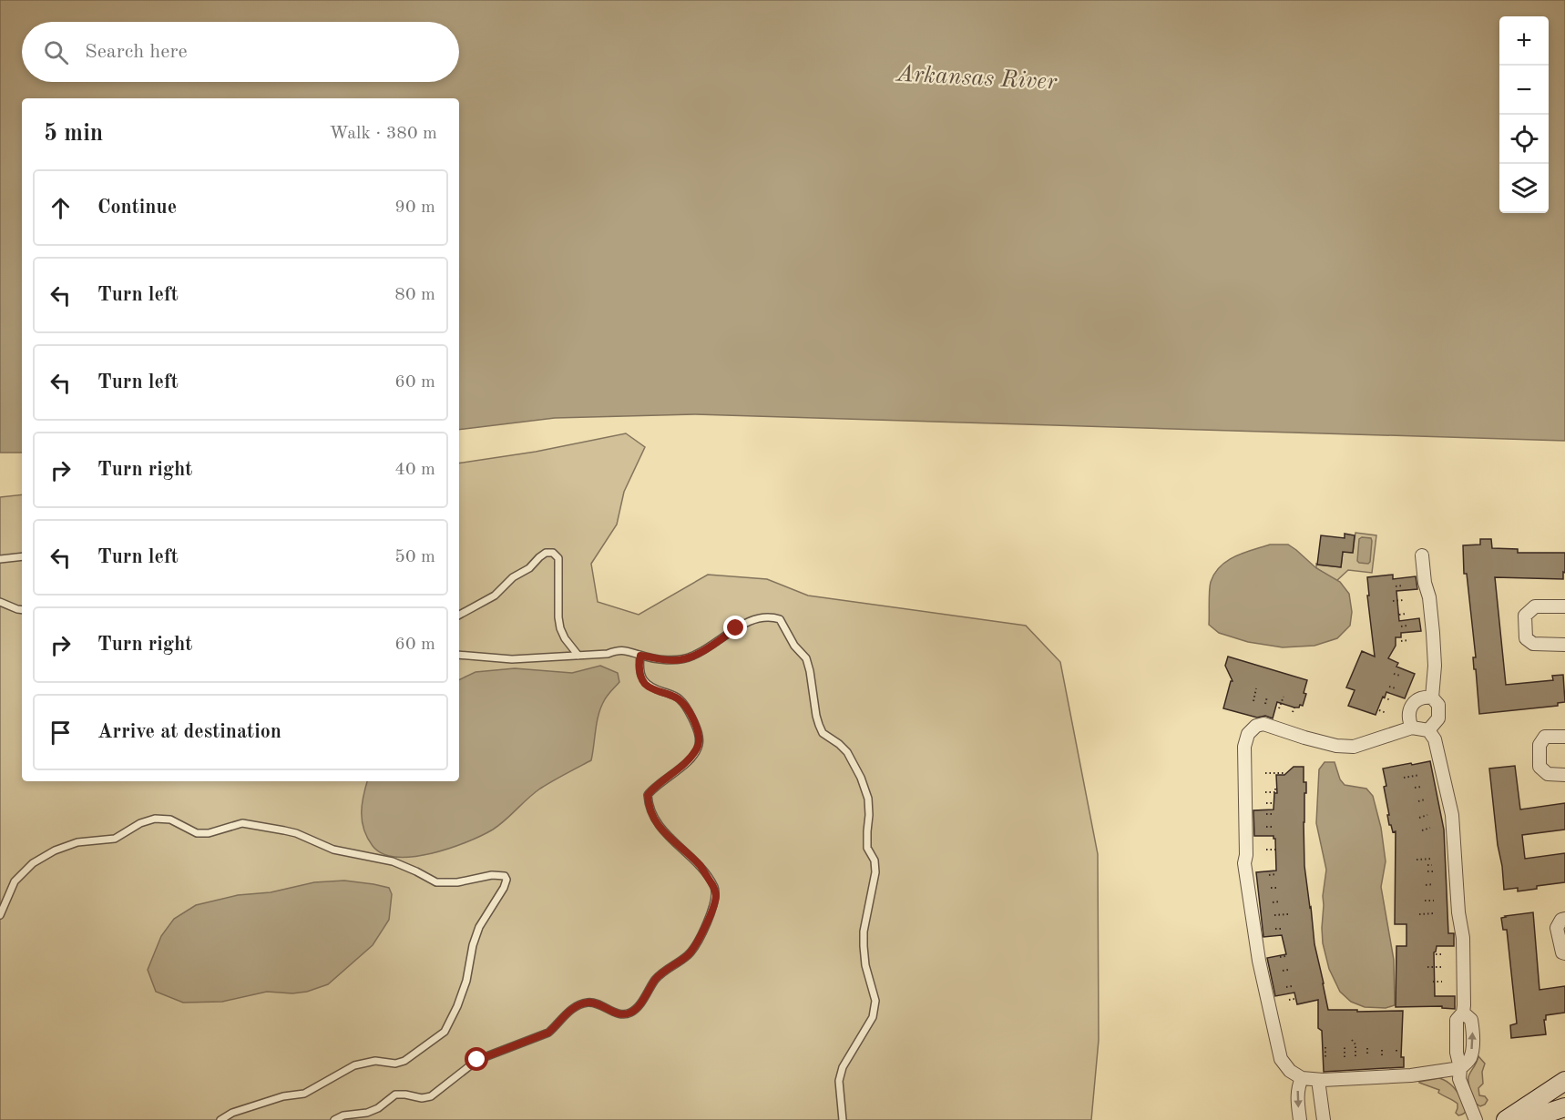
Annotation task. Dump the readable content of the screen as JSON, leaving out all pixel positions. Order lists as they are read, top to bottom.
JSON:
{
  "water": ["Arkansas River"],
  "page": {
    "map_buttons": ["+", "−"],
    "search": "Search here",
    "heading": ["5 min", "Walk · 380 m"],
    "list": [
      ["Continue", "90 m"],
      ["Turn left", "80 m"],
      ["Turn left", "60 m"],
      ["Turn right", "40 m"],
      ["Turn left", "50 m"],
      ["Turn right", "60 m"],
      "Arrive at destination"
    ]
  }
}
